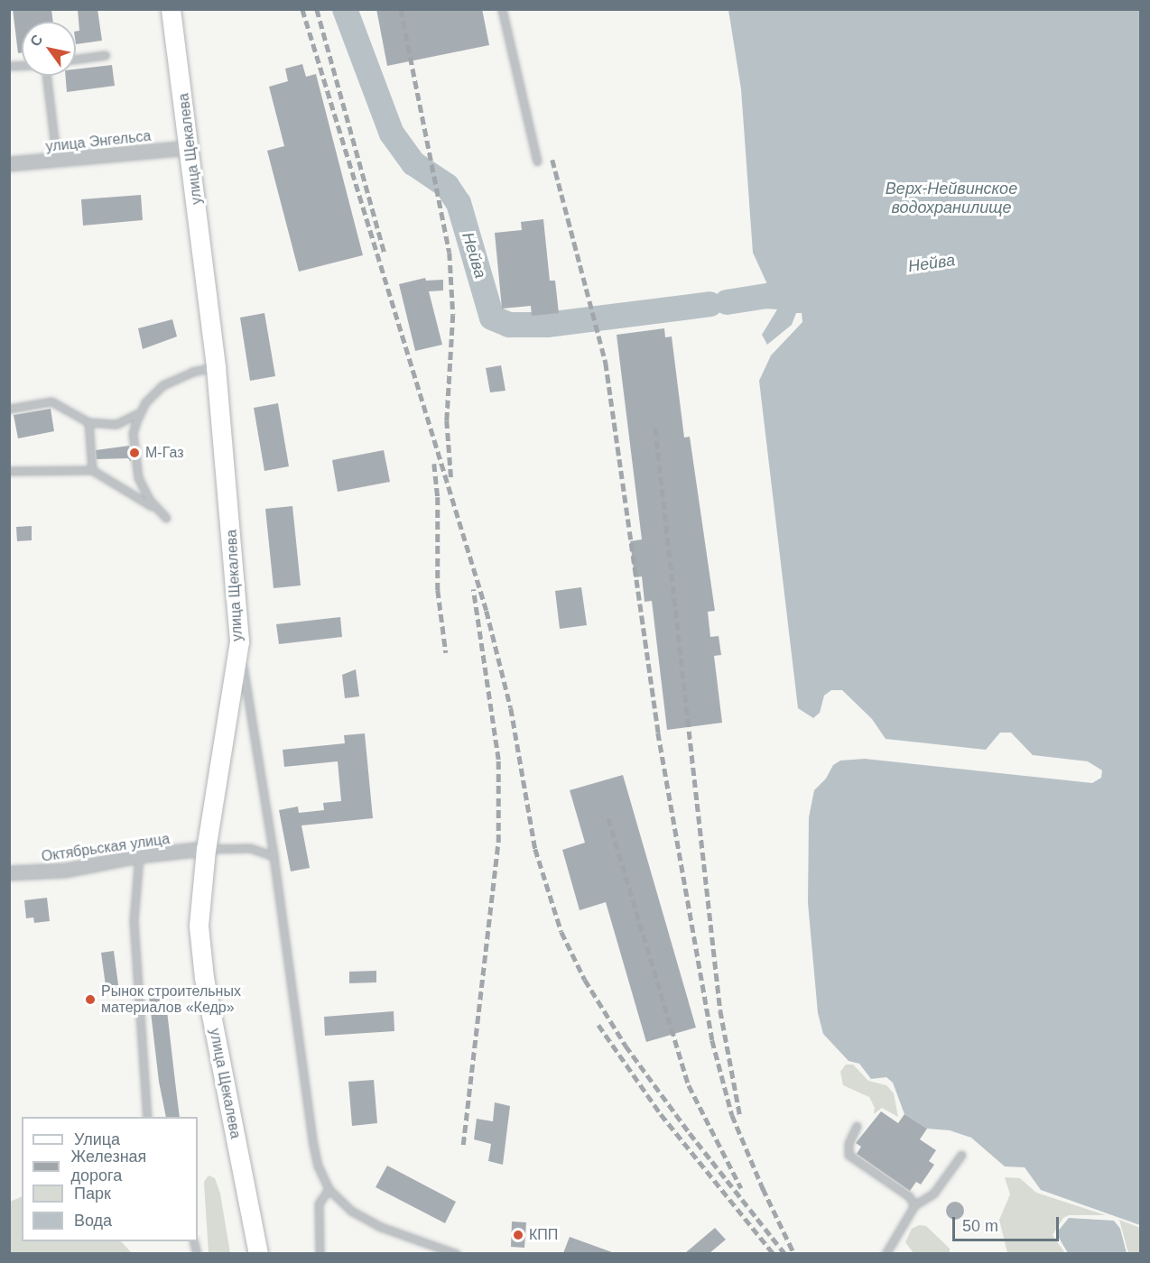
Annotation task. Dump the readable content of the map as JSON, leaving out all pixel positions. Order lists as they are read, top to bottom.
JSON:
{
  "streets": {
    "main road": ["улица Щекалева"],
    "street": ["улица Энгельса", "Октябрьская улица"]
  },
  "crossings": [
    ["улица Энгельса", "улица Щекалева"],
    ["улица Щекалева", "Октябрьская улица"]
  ],
  "water": ["Верх-Нейвинское водохранилище", "Нейва"],
  "places": ["М-Газ", "Рынок строительных материалов «Кедр»", "КПП"],
  "legend": [
    "Улица",
    "Железная дорога",
    "Парк",
    "Вода"
  ],
  "scale_bar": "50 m",
  "north": "top left"
}
